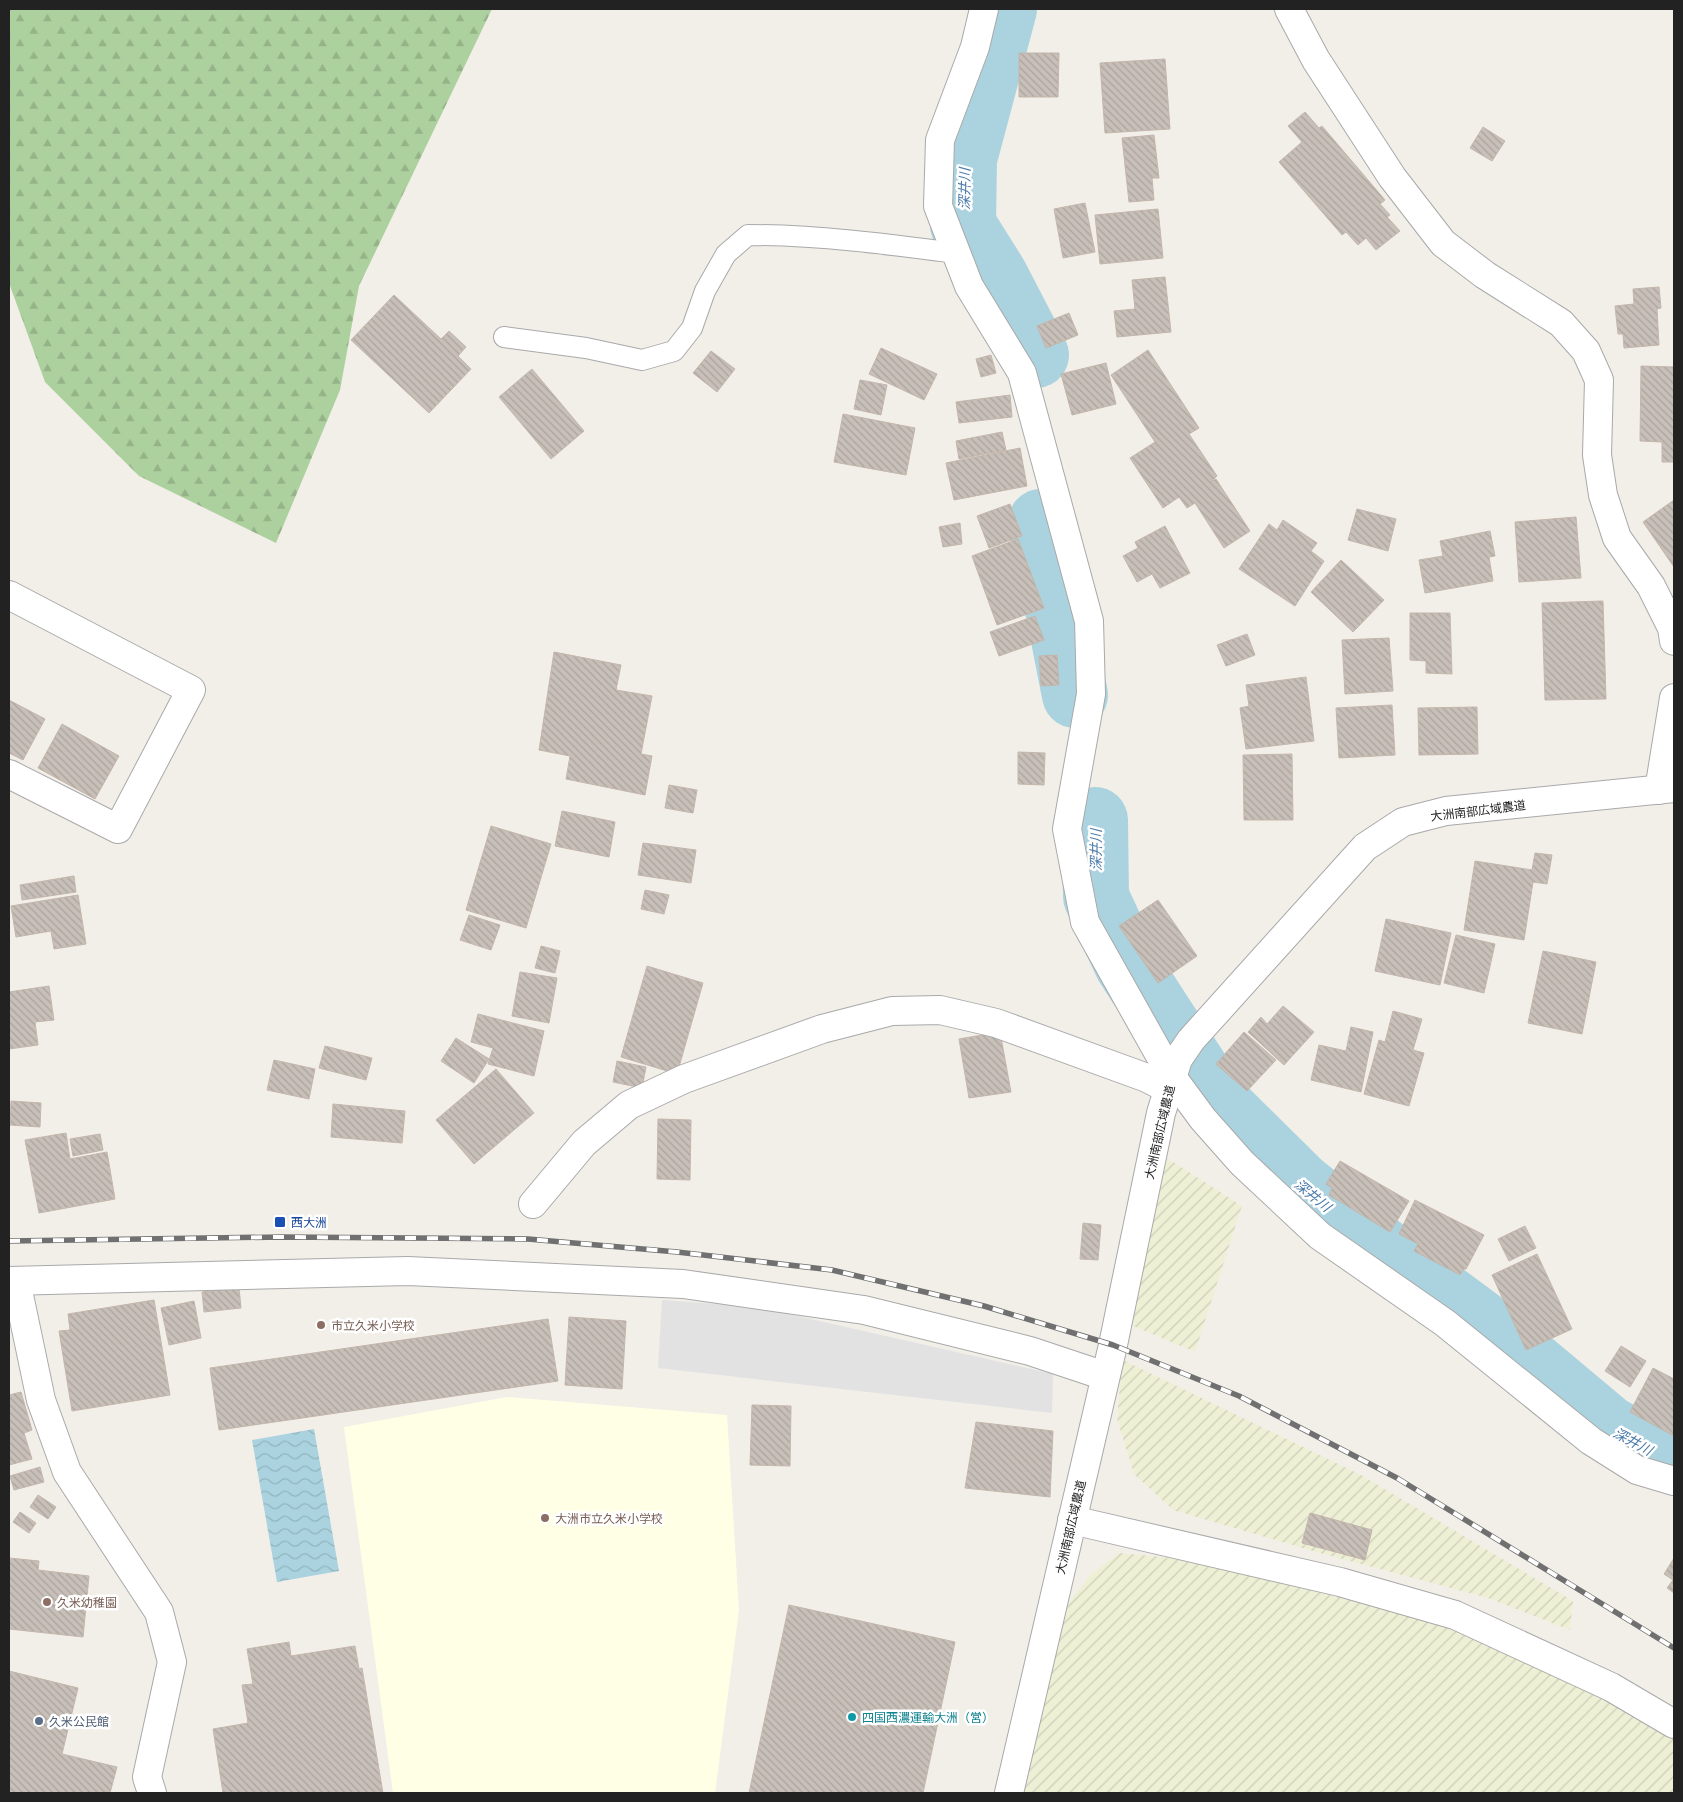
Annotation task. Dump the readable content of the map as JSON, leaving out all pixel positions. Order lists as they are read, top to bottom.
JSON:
{
  "streets": {
    "street": ["大洲南部広域農道"]
  },
  "water": ["深井川"],
  "places": {
    "transit": ["西大洲"],
    "other": [
      "市立久米小学校",
      "大洲市立久米小学校",
      "久米幼稚園",
      "四国西濃運輸大洲（営）",
      "久米公民館"
    ]
  }
}
